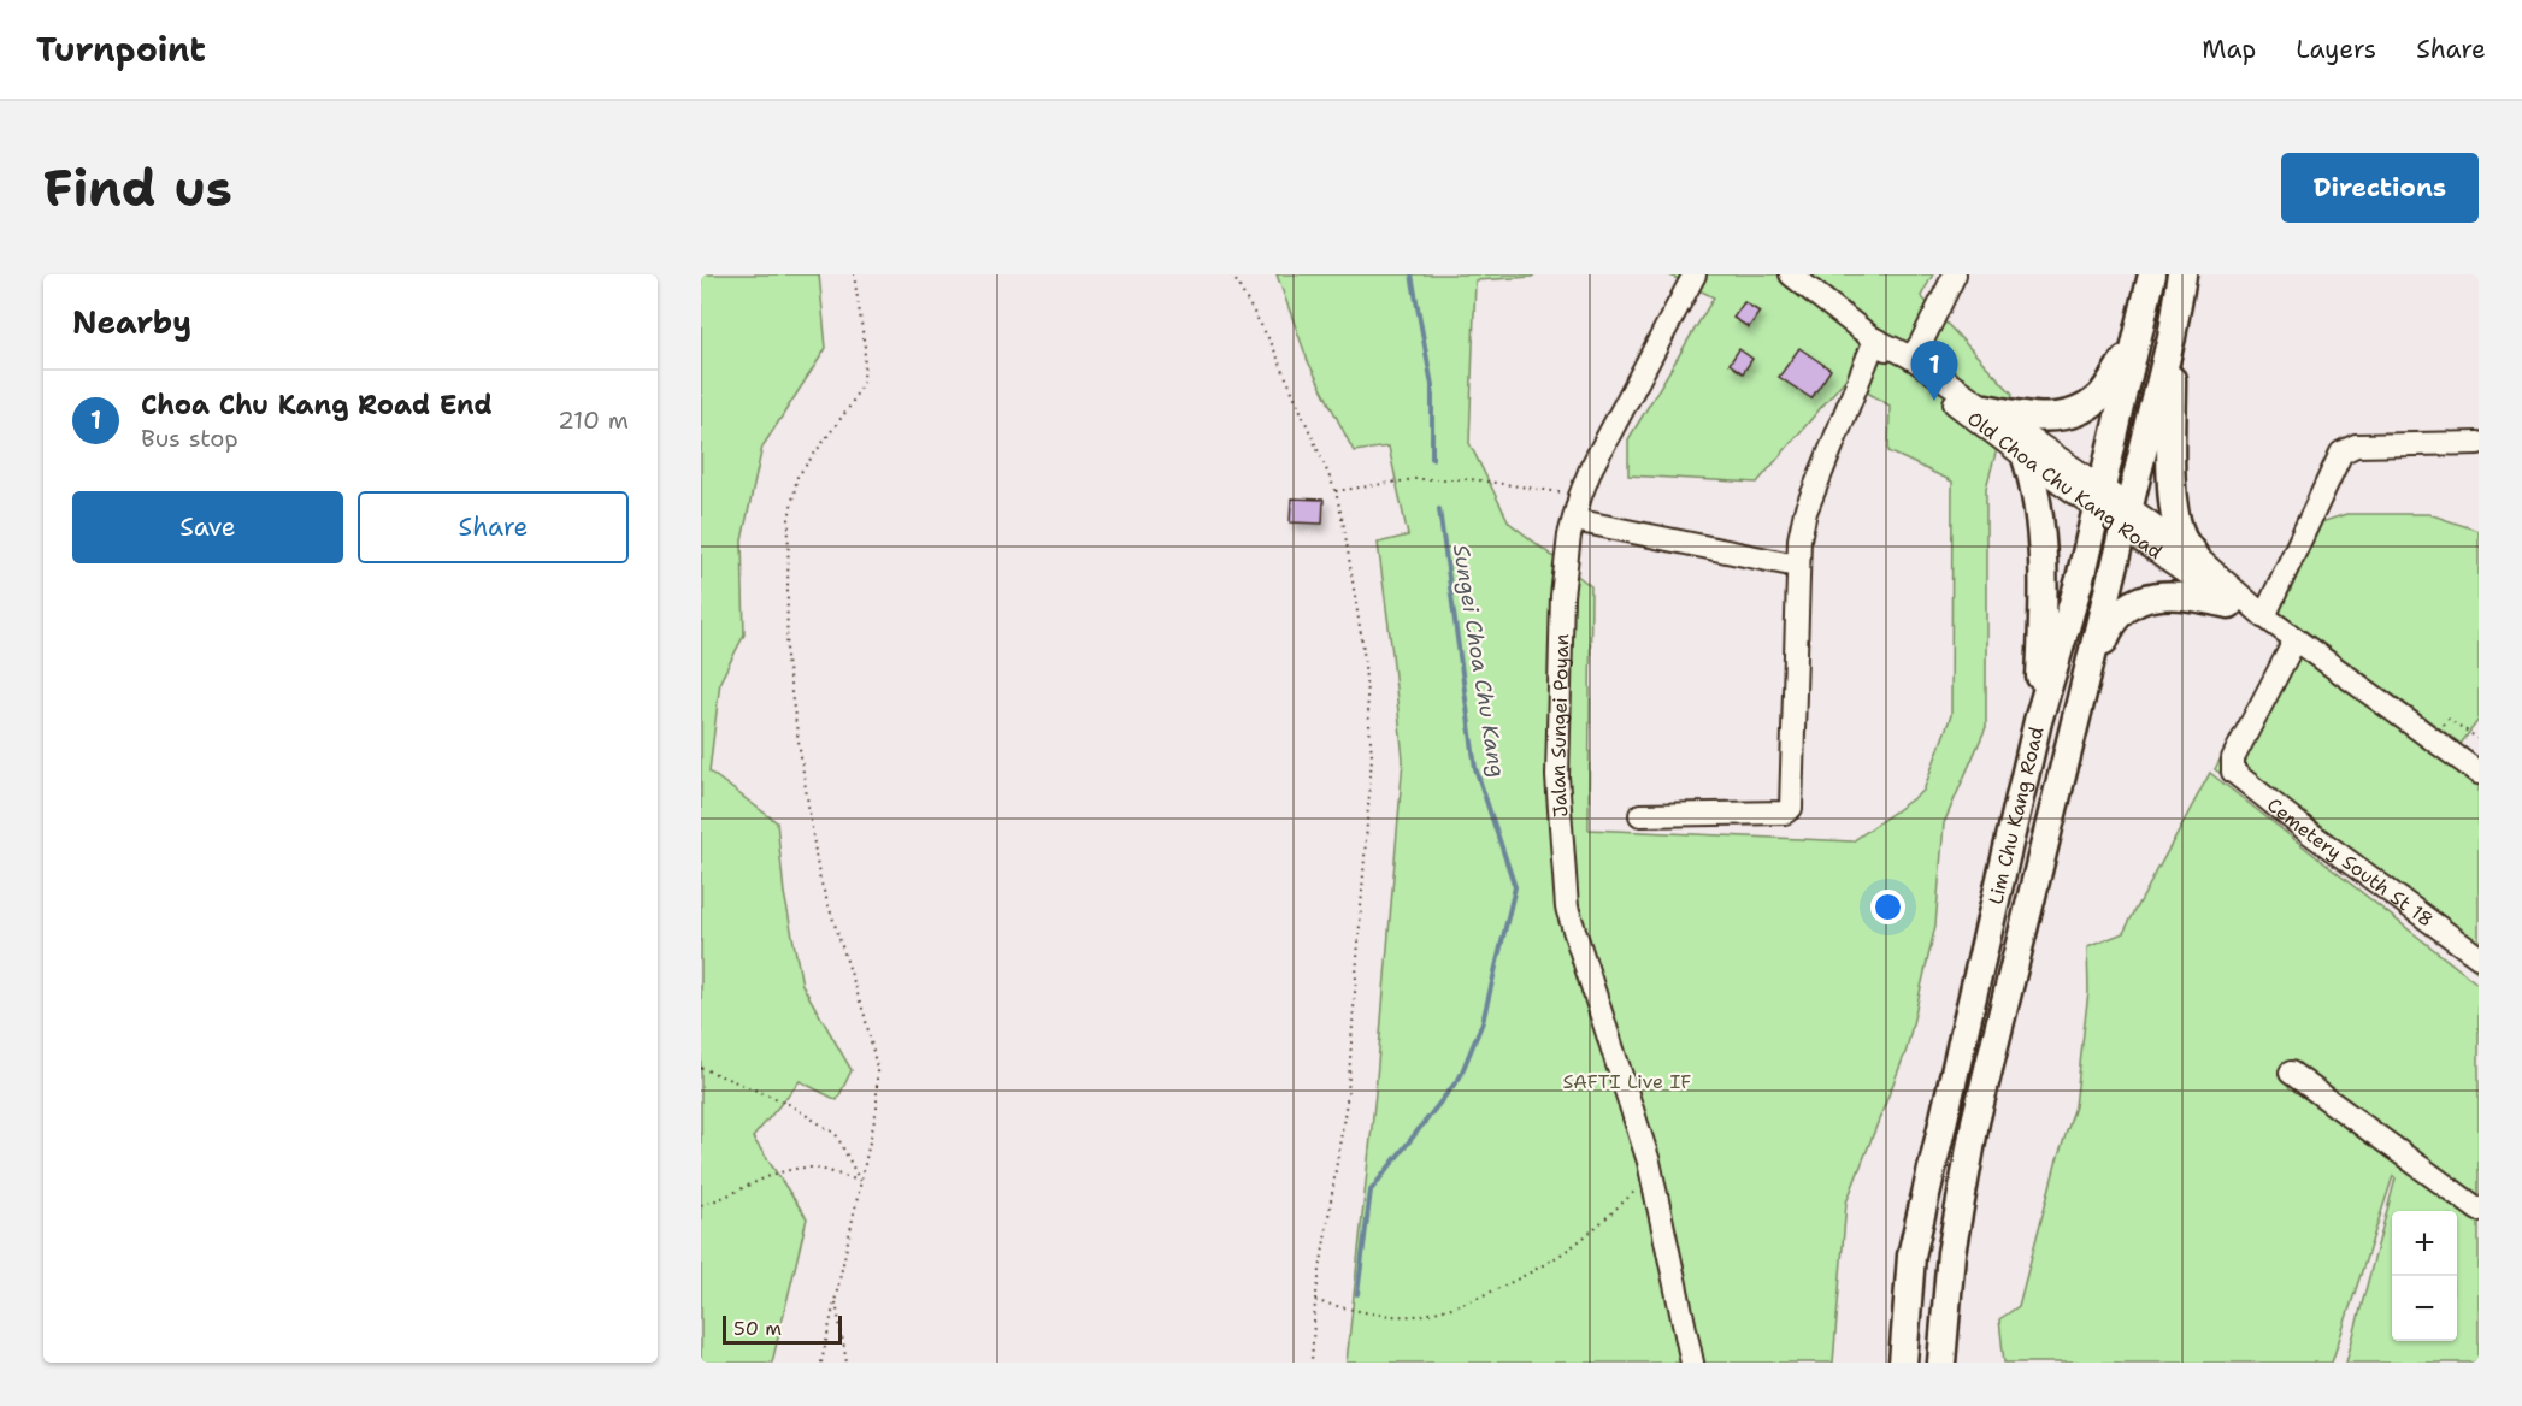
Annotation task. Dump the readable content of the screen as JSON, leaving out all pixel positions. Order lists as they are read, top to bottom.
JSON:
{
  "streets": {
    "main road": ["Lim Chu Kang Road"],
    "street": ["Old Choa Chu Kang Road", "Jalan Sungei Poyan", "Cemetery South St 18"]
  },
  "crossings": [
    ["Old Choa Chu Kang Road", "Lim Chu Kang Road"],
    ["Old Choa Chu Kang Road", "Cemetery South St 18"]
  ],
  "water": ["Sungei Choa Chu Kang"],
  "parks": ["SAFTI Live IF"],
  "scale_bar": "50 m",
  "page": {
    "header": "Turnpoint",
    "nav": ["Map", "Layers", "Share"],
    "buttons": [
      "Directions",
      ["Save", "Share"]
    ],
    "title": "Find us",
    "heading": "Nearby",
    "pins": "1",
    "list": [
      {
        "mark": "1",
        "name": "Choa Chu Kang Road End",
        "note": "Bus stop",
        "value": "210 m"
      }
    ],
    "map_buttons": ["+", "−"],
    "scale": "50 m"
  }
}
